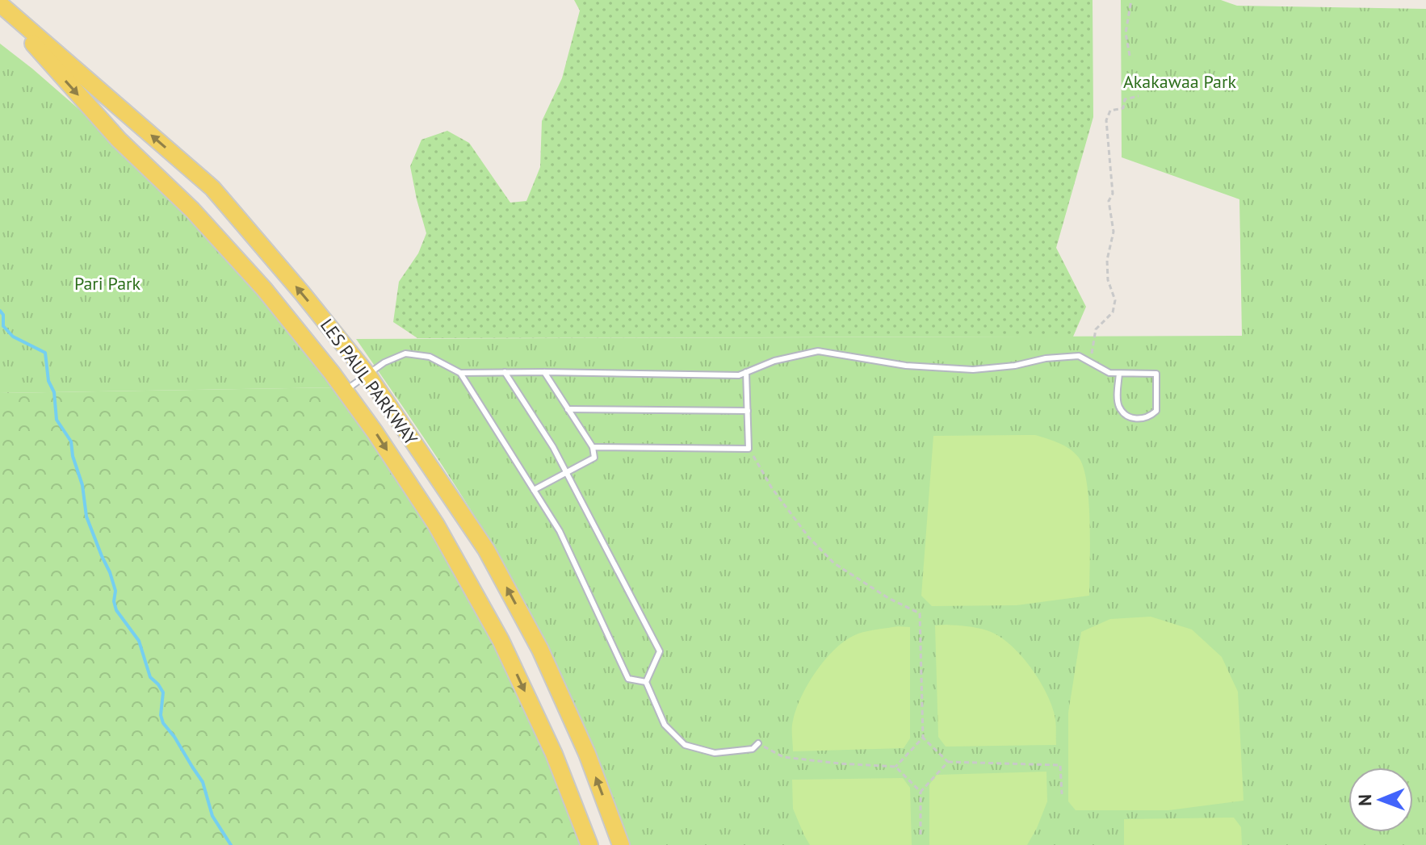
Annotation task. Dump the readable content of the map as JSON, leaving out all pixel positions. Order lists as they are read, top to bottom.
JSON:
{
  "streets": {
    "main road": ["LES PAUL PARKWAY"]
  },
  "parks": ["Akakawaa Park", "Pari Park"],
  "north": "left"
}
